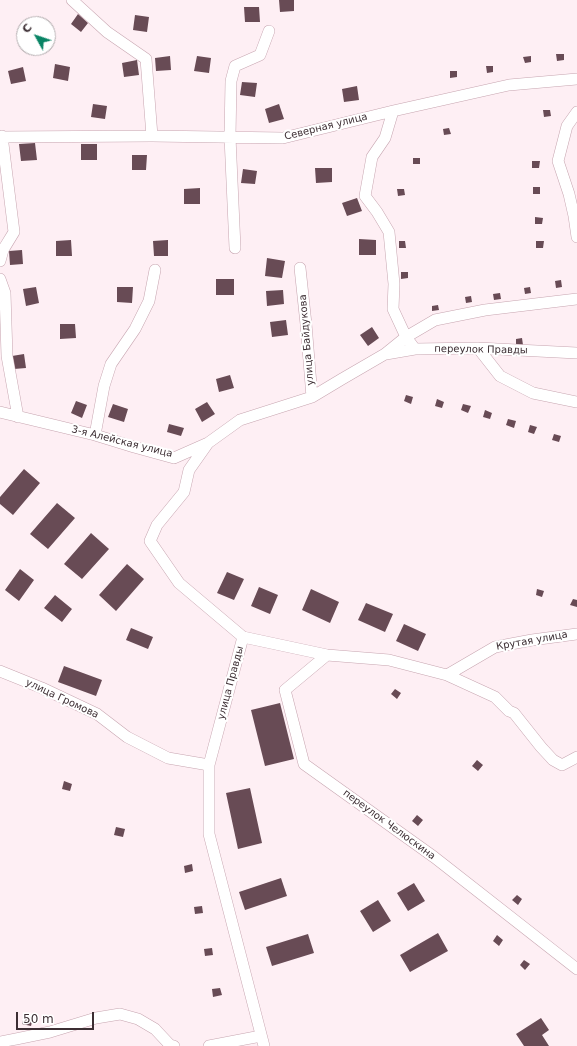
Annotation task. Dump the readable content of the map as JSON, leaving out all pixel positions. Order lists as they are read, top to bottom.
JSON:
{
  "streets": {
    "street": [
      "Северная улица",
      "улица Байдукова",
      "переулок Правды",
      "3-я Алейская улица",
      "Крутая улица",
      "улица Правды",
      "улица Громова",
      "переулок Челюскина"
    ]
  },
  "crossings": [
    ["улица Байдукова", "переулок Правды"],
    ["Крутая улица", "улица Правды"],
    ["улица Правды", "улица Громова"],
    ["улица Правды", "переулок Челюскина"]
  ],
  "scale_bar": "50 m",
  "north": "top left"
}
